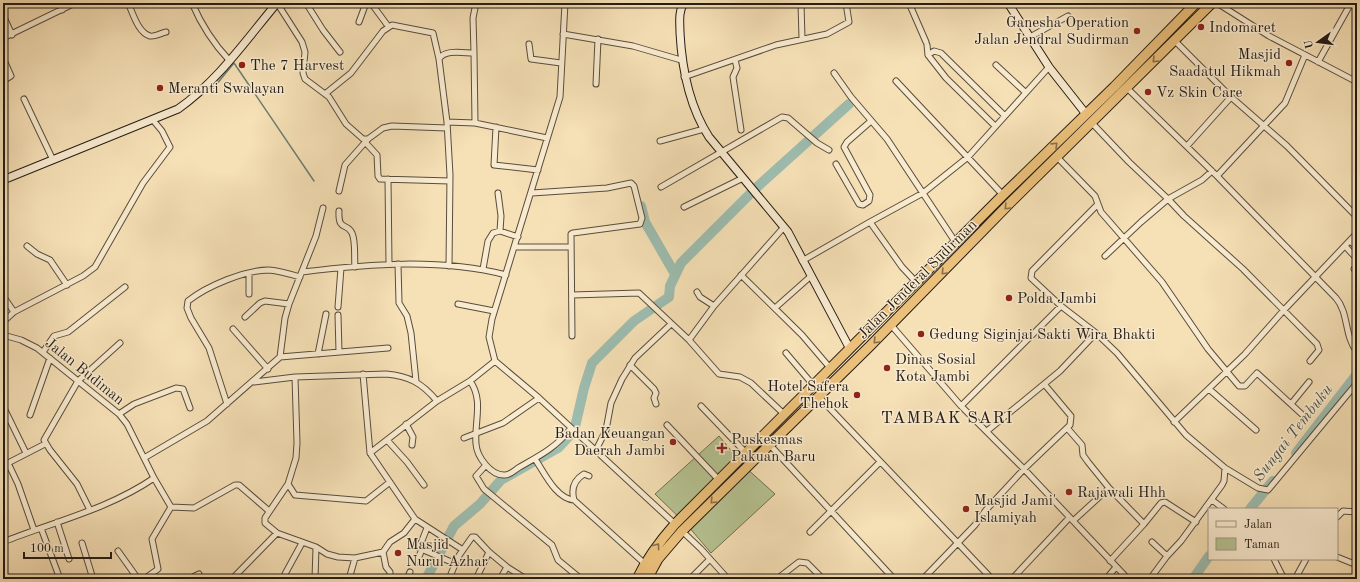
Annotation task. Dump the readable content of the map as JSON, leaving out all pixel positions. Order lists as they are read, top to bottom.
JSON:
{
  "streets": {
    "highway": ["Jalan Jenderal Sudirman"],
    "street": ["Jalan Budiman"]
  },
  "districts": ["TAMBAK SARI"],
  "water": ["Sungai Tembuku"],
  "places": {
    "other": [
      "Indomaret",
      "Ganesha Operation Jalan Jendral Sudirman",
      "Masjid Saadatul Hikmah",
      "The 7 Harvest",
      "Meranti Swalayan",
      "Vz Skin Care",
      "Polda Jambi",
      "Gedung Siginjai Sakti Wira Bhakti",
      "Dinas Sosial Kota Jambi",
      "Hotel Safera Thehok",
      "Badan Keuangan Daerah Jambi",
      "Rajawali Hhh",
      "Masjid Jami' Islamiyah",
      "Masjid Nurul Azhar"
    ],
    "health": ["Puskesmas Pakuan Baru"]
  },
  "legend": ["Jalan", "Taman"],
  "scale_bar": "100 m",
  "north": "left"
}
